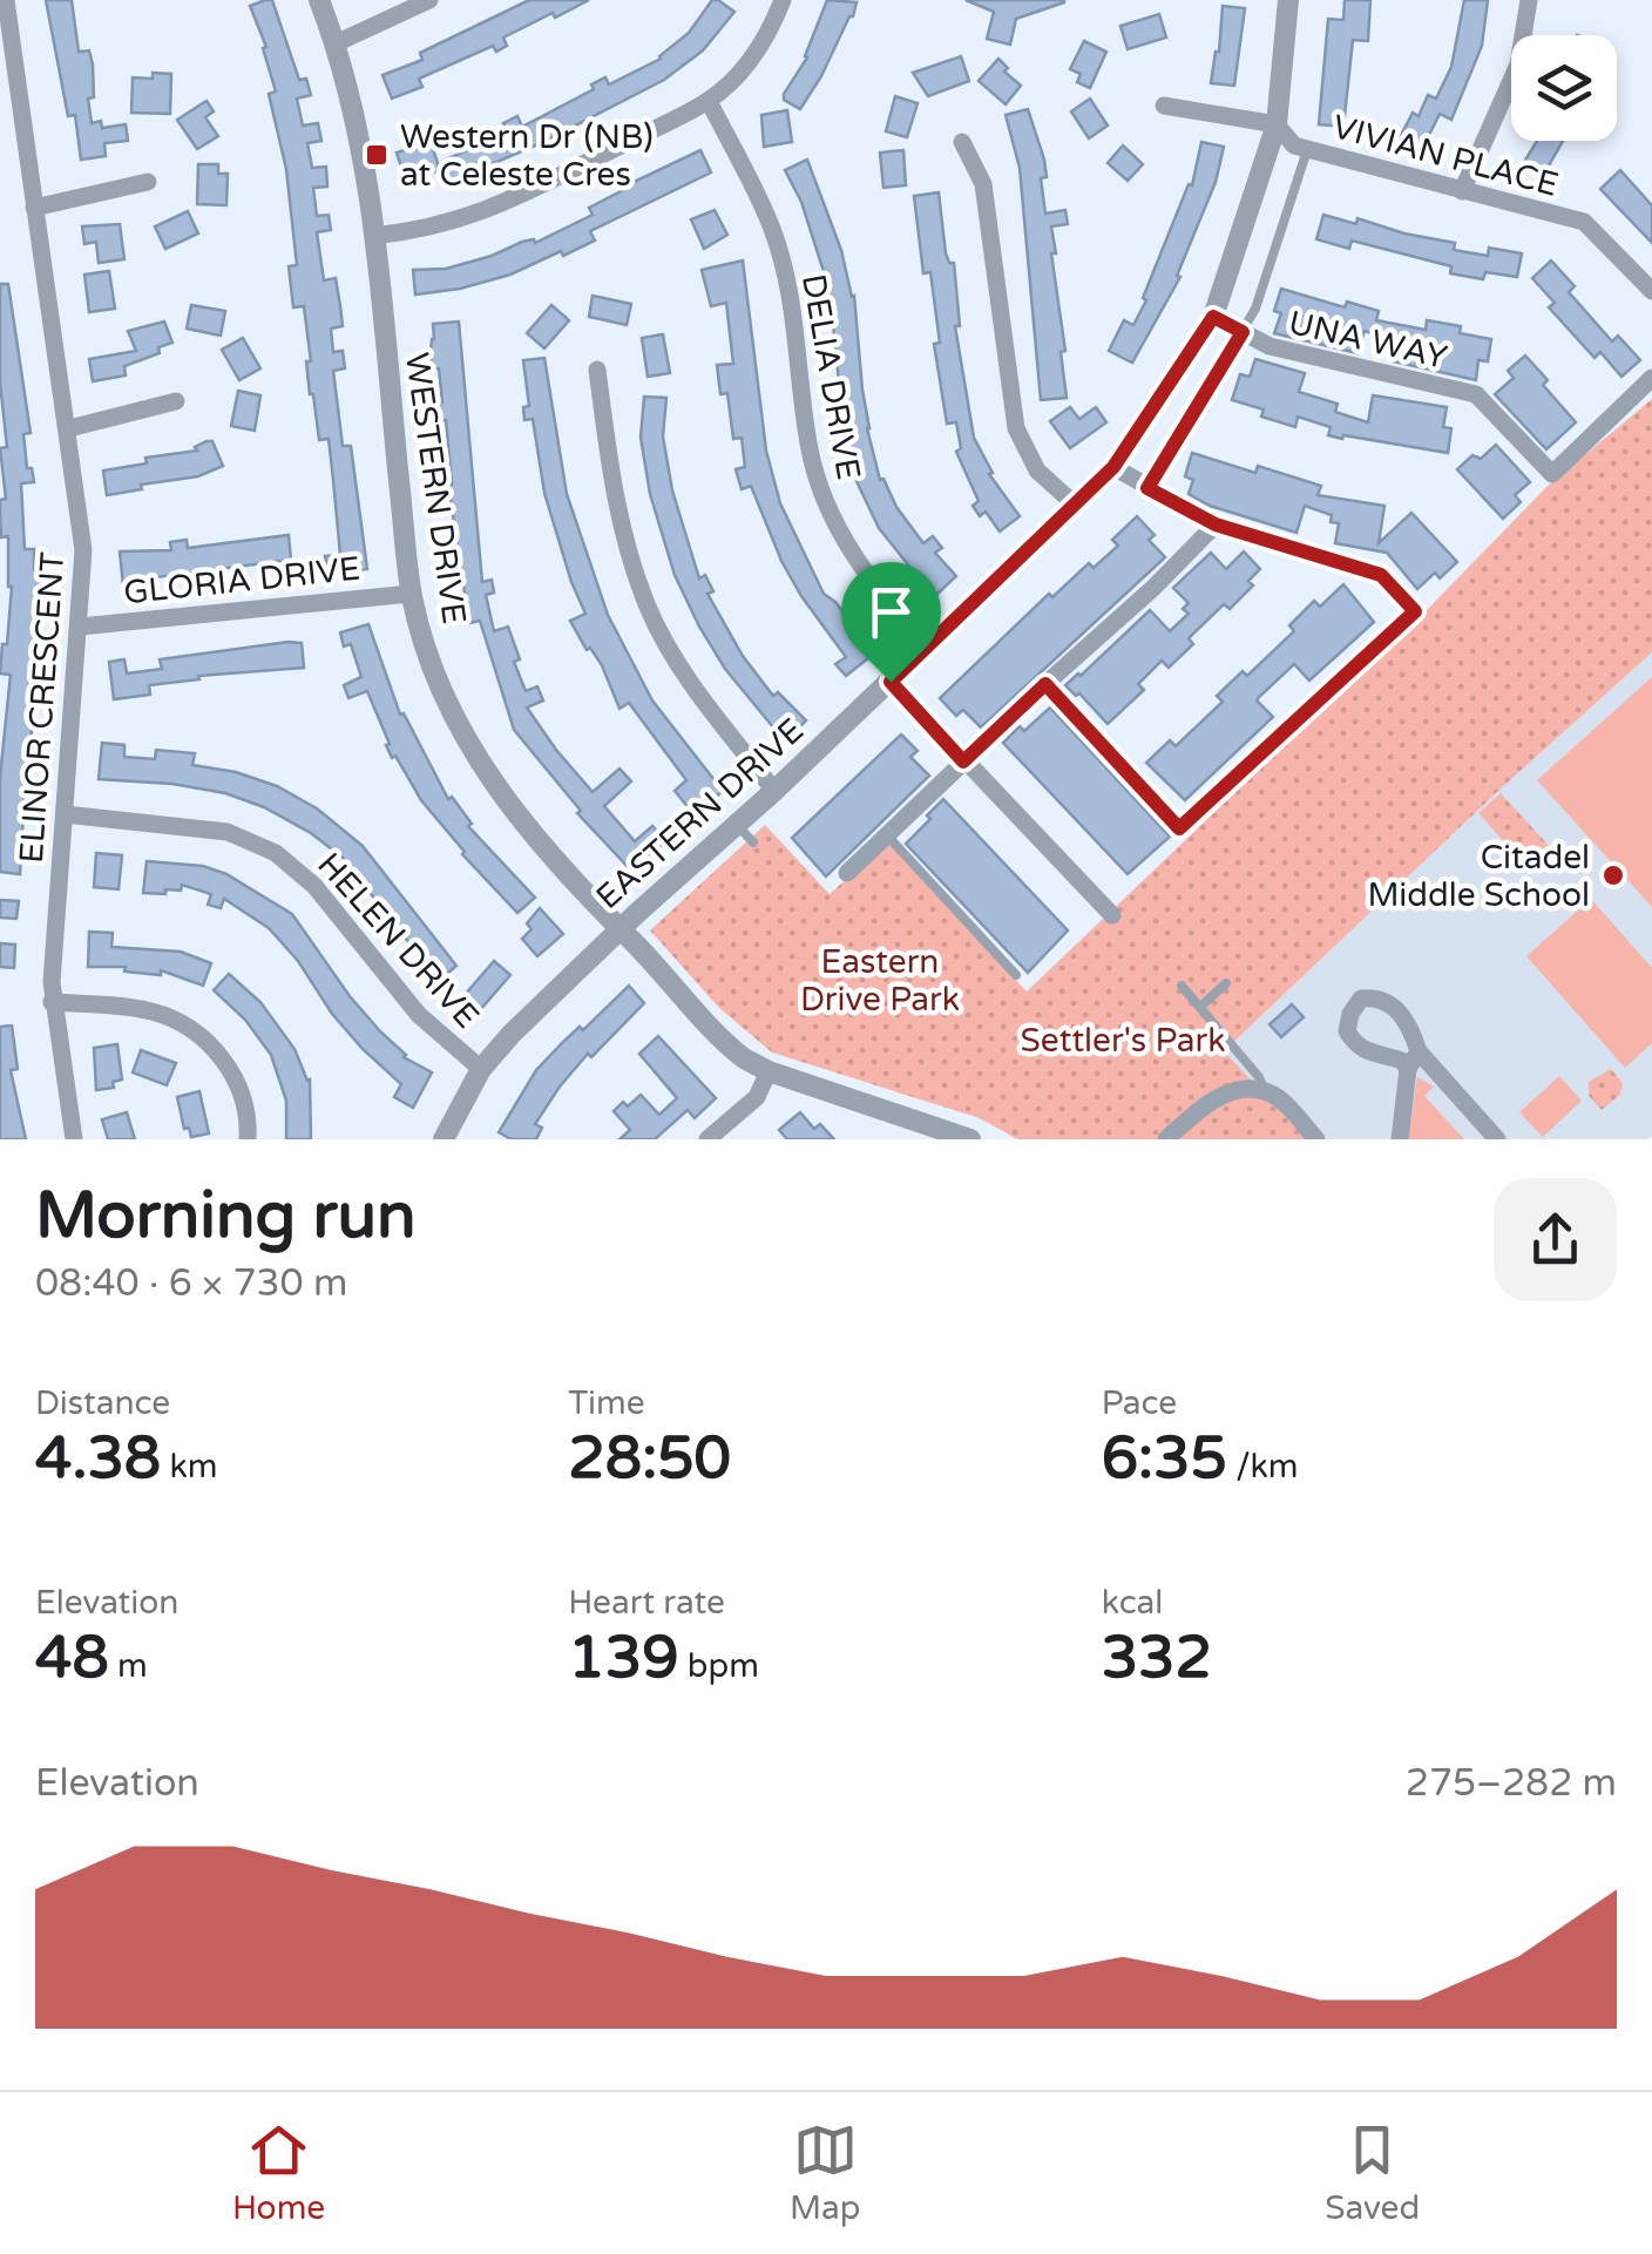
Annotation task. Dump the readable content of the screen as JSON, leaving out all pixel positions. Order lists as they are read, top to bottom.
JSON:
{
  "streets": {
    "street": [
      "VIVIAN PLACE",
      "UNA WAY",
      "DELIA DRIVE",
      "WESTERN DRIVE",
      "GLORIA DRIVE",
      "ELINOR CRESCENT",
      "EASTERN DRIVE",
      "HELEN DRIVE"
    ]
  },
  "crossings": [
    ["VIVIAN PLACE", "EASTERN DRIVE"],
    ["UNA WAY", "EASTERN DRIVE"],
    ["DELIA DRIVE", "EASTERN DRIVE"],
    ["WESTERN DRIVE", "GLORIA DRIVE"],
    ["WESTERN DRIVE", "EASTERN DRIVE"],
    ["GLORIA DRIVE", "ELINOR CRESCENT"],
    ["ELINOR CRESCENT", "HELEN DRIVE"],
    ["EASTERN DRIVE", "HELEN DRIVE"]
  ],
  "parks": ["Eastern Drive Park", "Settler's Park"],
  "places": {
    "transit": ["Western Dr (NB) at Celeste Cres"],
    "other": ["Citadel Middle School"]
  },
  "page": {
    "heading": ["Morning run", "08:40 · 6 × 730 m"],
    "stats": [
      ["Distance", "4.38 km"],
      ["Time", "28:50"],
      ["Pace", "6:35 /km"],
      ["Elevation", "48 m"],
      ["Heart rate", "139 bpm"],
      ["kcal", "332"]
    ],
    "chart": ["Elevation", "275–282 m"],
    "tabs": ["Home", "Map", "Saved"]
  }
}
